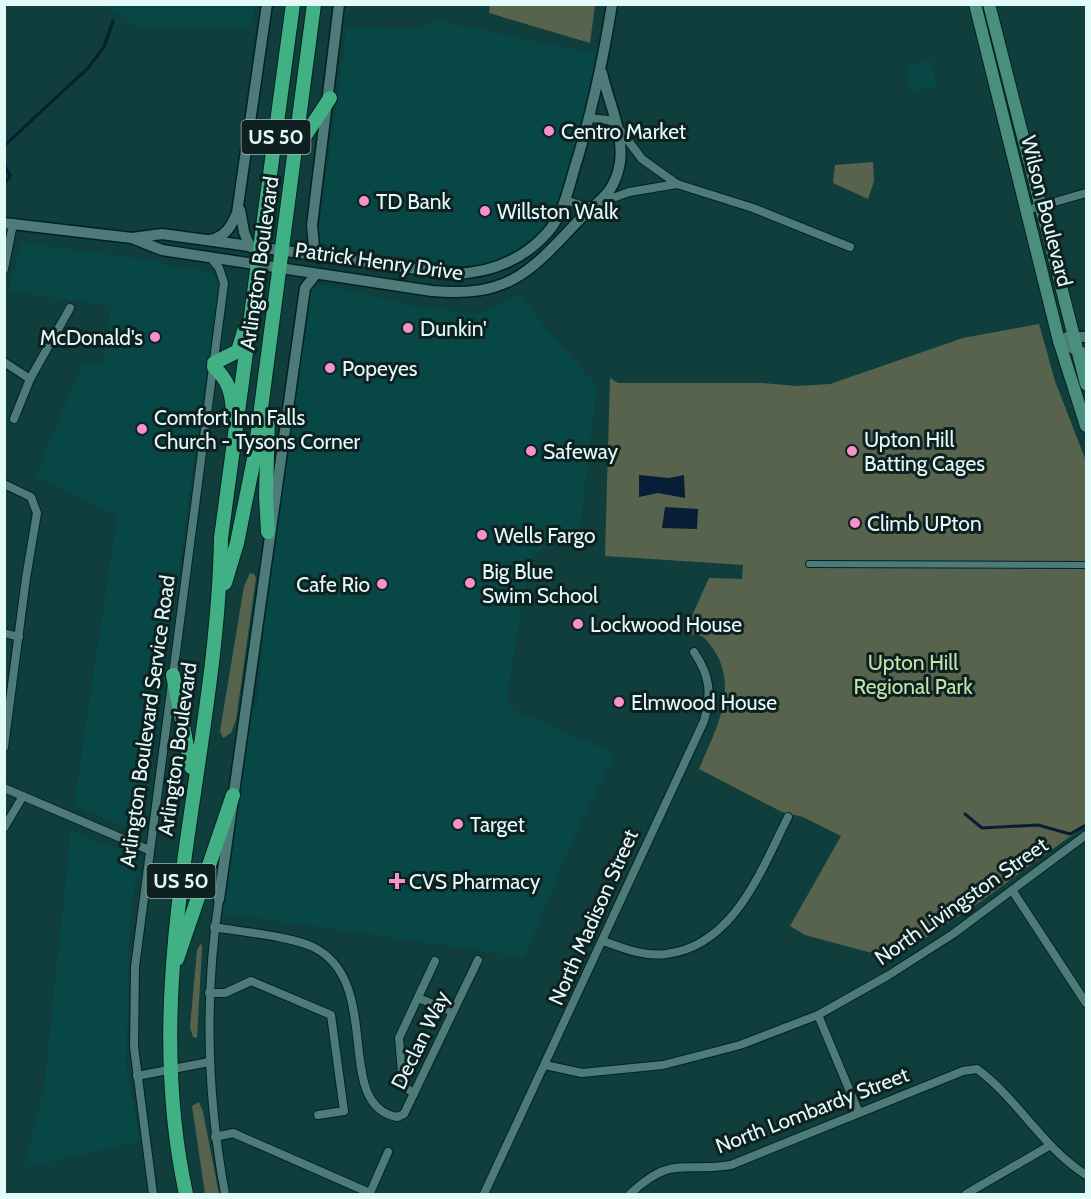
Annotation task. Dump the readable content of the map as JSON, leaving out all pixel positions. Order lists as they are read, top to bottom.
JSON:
{
  "streets": {
    "highway": ["US 50", "Arlington Boulevard"],
    "main road": ["Wilson Boulevard"],
    "street": [
      "Patrick Henry Drive",
      "Arlington Boulevard Service Road",
      "North Livingston Street",
      "North Madison Street",
      "Declan Way",
      "North Lombardy Street"
    ]
  },
  "crossings": [
    ["Patrick Henry Drive", "Arlington Boulevard"],
    ["Patrick Henry Drive", "Arlington Boulevard Service Road"],
    ["North Livingston Street", "North Madison Street"]
  ],
  "parks": ["Upton Hill Regional Park"],
  "places": {
    "other": [
      "Centro Market",
      "TD Bank",
      "Willston Walk",
      "Dunkin'",
      "McDonald's",
      "Popeyes",
      "Comfort Inn Falls Church - Tysons Corner",
      "Safeway",
      "Upton Hill Batting Cages",
      "Climb UPton",
      "Wells Fargo",
      "Big Blue Swim School",
      "Cafe Rio",
      "Lockwood House",
      "Elmwood House",
      "Target"
    ],
    "health": ["CVS Pharmacy"]
  }
}
